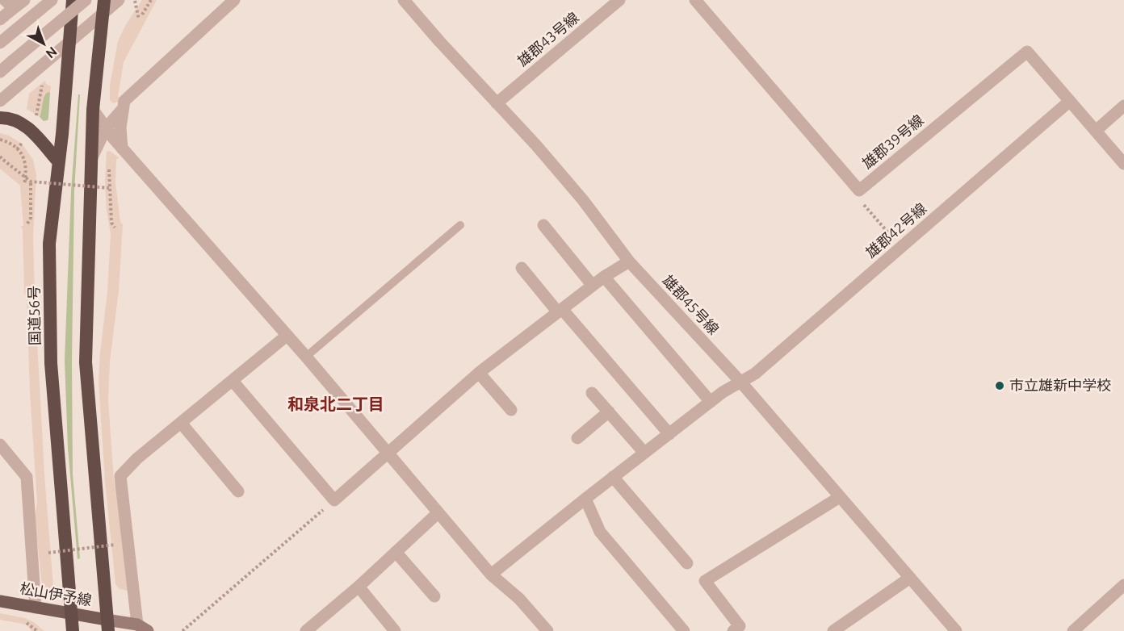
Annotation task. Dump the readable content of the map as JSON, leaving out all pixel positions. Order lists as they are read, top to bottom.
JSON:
{
  "streets": {
    "highway": ["国道56号"],
    "main road": ["松山伊予線"],
    "street": [
      "雄郡43号線",
      "雄郡39号線",
      "雄郡42号線",
      "雄郡45号線"
    ]
  },
  "crossings": [
    ["雄郡43号線", "雄郡45号線"],
    ["雄郡39号線", "雄郡42号線"],
    ["雄郡42号線", "雄郡45号線"],
    ["国道56号", "松山伊予線"]
  ],
  "districts": ["和泉北二丁目"],
  "places": ["市立雄新中学校"],
  "north": "bottom right"
}
